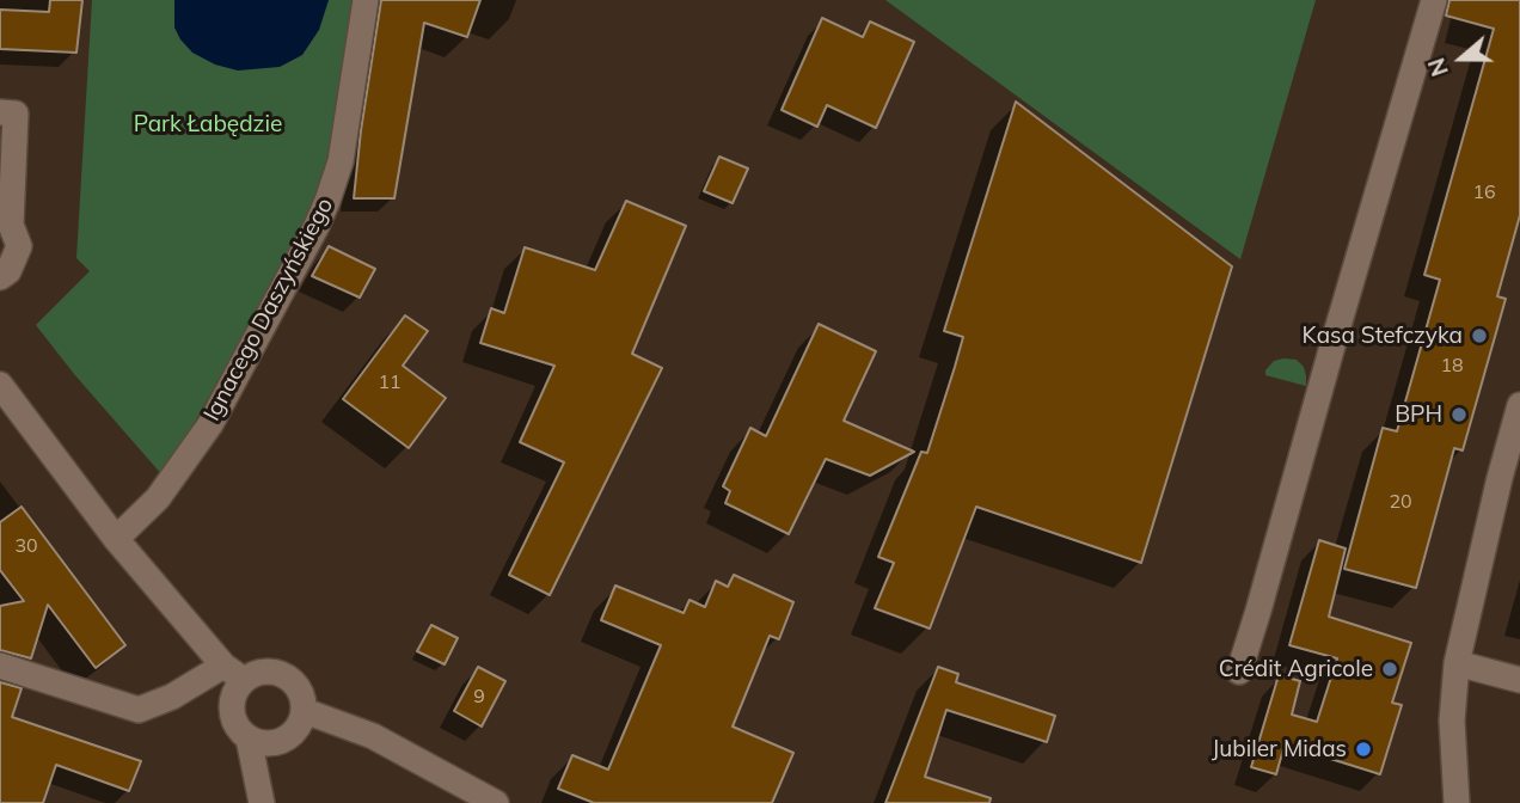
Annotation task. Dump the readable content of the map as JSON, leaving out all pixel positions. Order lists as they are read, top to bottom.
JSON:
{
  "streets": {
    "street": ["Ignacego Daszyńskiego"]
  },
  "parks": ["Park Łabędzie"],
  "places": [
    "Kasa Stefczyka",
    "BPH",
    "Crédit Agricole",
    "Jubiler Midas"
  ],
  "house_numbers": [
    "16",
    "18",
    "11",
    "20",
    "30",
    "9"
  ],
  "north": "left"
}
